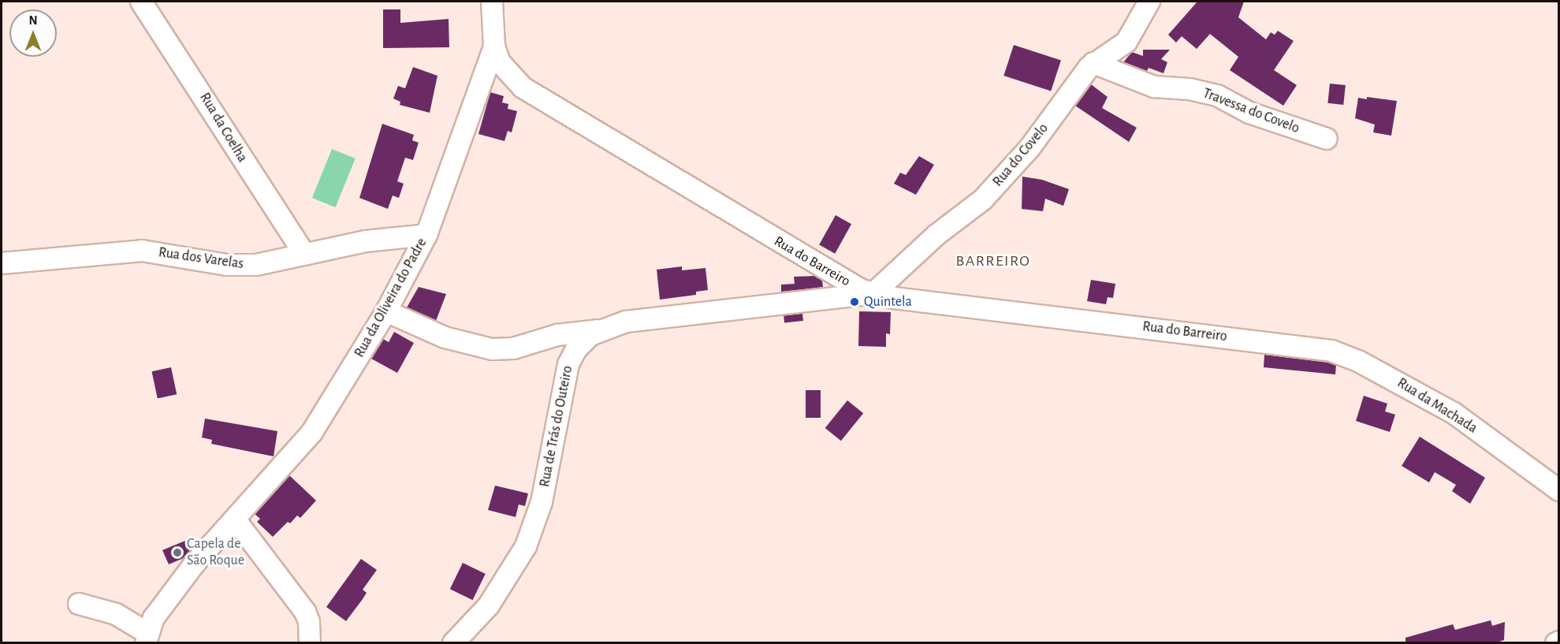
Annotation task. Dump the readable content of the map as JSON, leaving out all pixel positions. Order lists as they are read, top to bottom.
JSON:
{
  "streets": {
    "street": [
      "Travessa do Covelo",
      "Rua da Coelha",
      "Rua do Covelo",
      "Rua dos Varelas",
      "Rua do Barreiro",
      "Rua da Oliveira do Padre",
      "Rua da Machada",
      "Rua de Trás do Outeiro"
    ]
  },
  "crossings": [
    ["Travessa do Covelo", "Rua do Covelo"],
    ["Rua da Coelha", "Rua dos Varelas"],
    ["Rua do Covelo", "Rua do Barreiro"],
    ["Rua do Covelo", "Rua de Trás do Outeiro"],
    ["Rua dos Varelas", "Rua da Oliveira do Padre"],
    ["Rua do Barreiro", "Rua da Oliveira do Padre"],
    ["Rua do Barreiro", "Rua da Machada"],
    ["Rua do Barreiro", "Rua de Trás do Outeiro"]
  ],
  "districts": ["BARREIRO"],
  "places": ["Quintela", "Capela de São Roque"],
  "north": "top"
}
